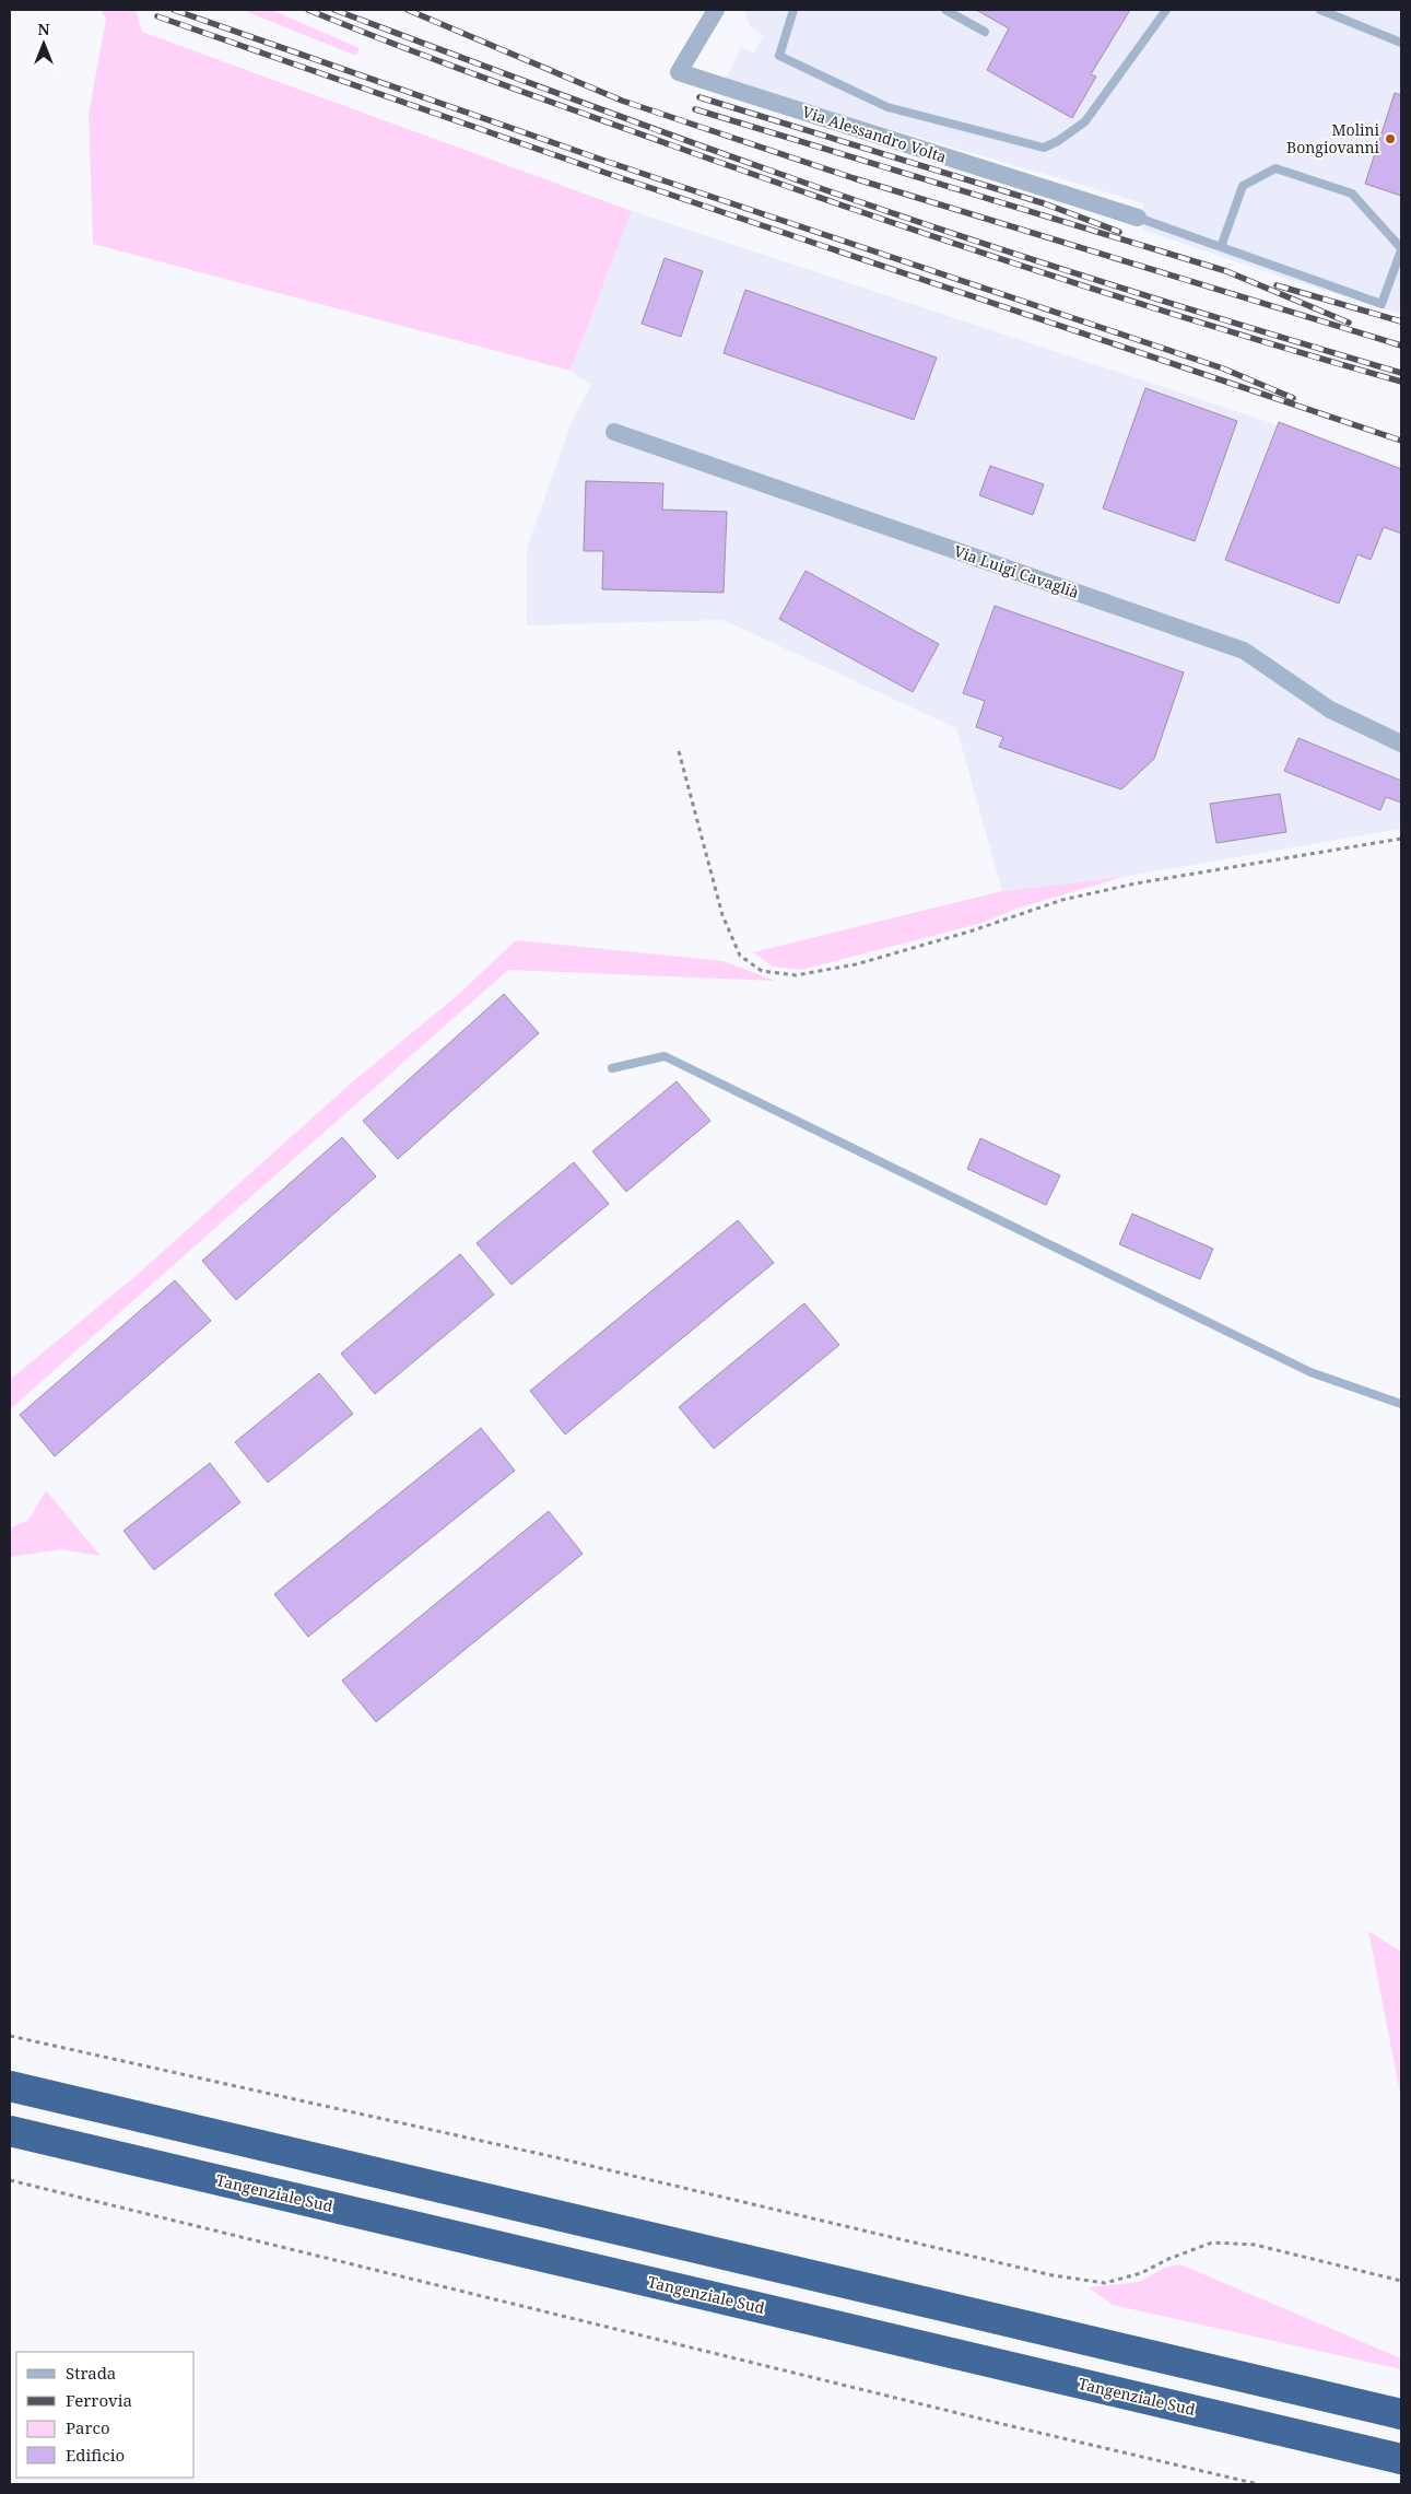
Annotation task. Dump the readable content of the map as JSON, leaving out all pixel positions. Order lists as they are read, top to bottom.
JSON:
{
  "streets": {
    "highway": ["Tangenziale Sud"],
    "street": ["Via Alessandro Volta", "Via Luigi Cavaglià"]
  },
  "places": ["Molini Bongiovanni"],
  "legend": [
    "Strada",
    "Ferrovia",
    "Parco",
    "Edificio"
  ],
  "north": "top"
}
